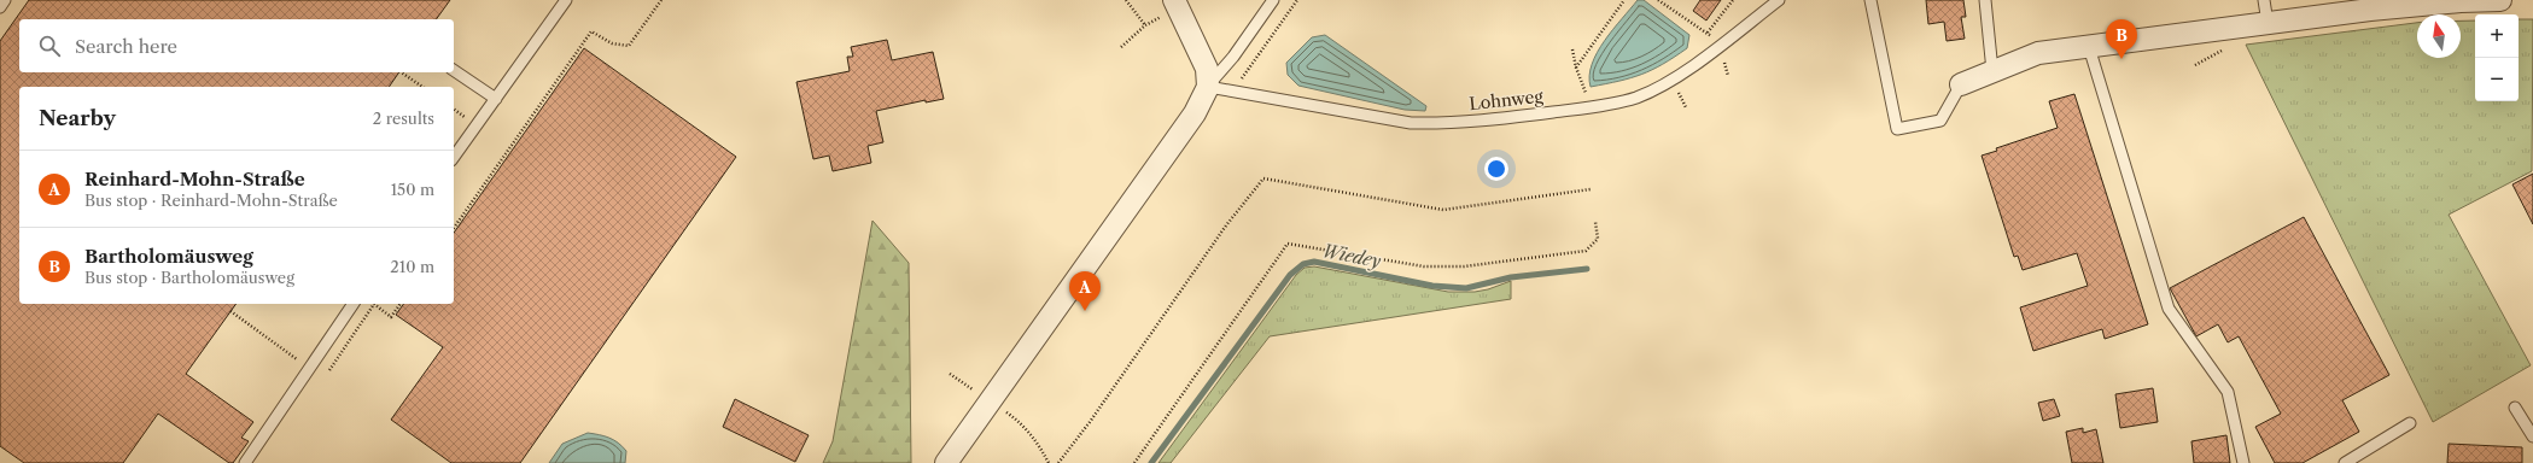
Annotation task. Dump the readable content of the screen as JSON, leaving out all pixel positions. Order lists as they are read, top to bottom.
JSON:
{
  "streets": {
    "lane": ["Lohnweg"]
  },
  "water": ["Wiedey"],
  "north": "top",
  "page": {
    "map_buttons": ["+", "−"],
    "pins": ["B", "A"],
    "search": "Search here",
    "heading": ["Nearby", "2 results"],
    "list": [
      {
        "mark": "A",
        "name": "Reinhard-Mohn-Straße",
        "note": "Bus stop · Reinhard-Mohn-Straße",
        "value": "150 m"
      },
      {
        "mark": "B",
        "name": "Bartholomäusweg",
        "note": "Bus stop · Bartholomäusweg",
        "value": "210 m"
      }
    ]
  }
}
